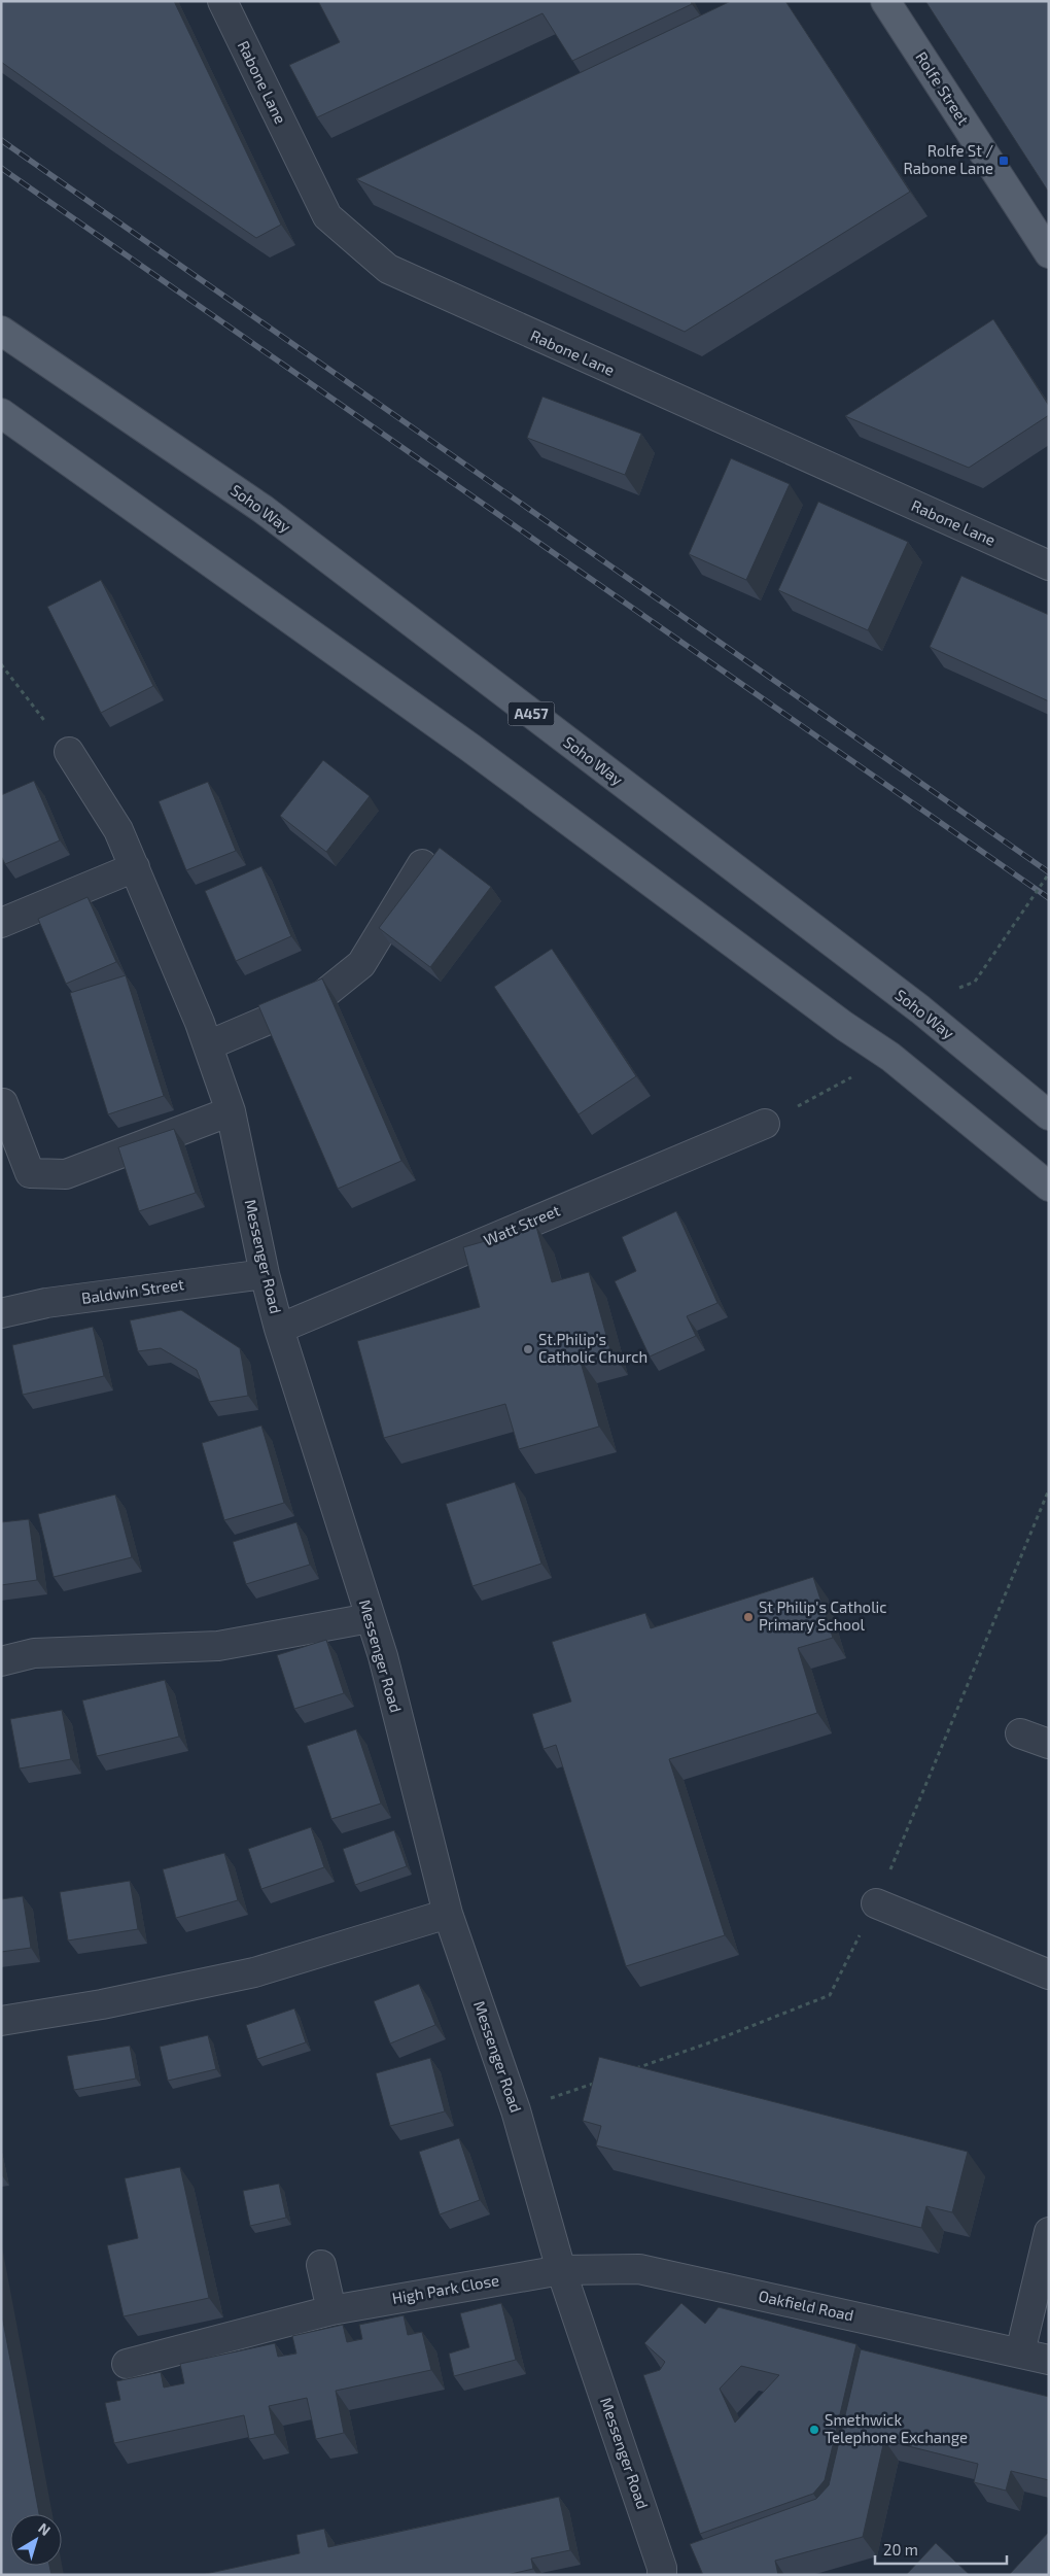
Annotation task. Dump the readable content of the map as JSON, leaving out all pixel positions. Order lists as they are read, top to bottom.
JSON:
{
  "streets": {
    "main road": ["Rolfe Street", "Soho Way", "A457"],
    "street": [
      "Rabone Lane",
      "Watt Street",
      "Messenger Road",
      "Baldwin Street",
      "High Park Close",
      "Oakfield Road"
    ]
  },
  "crossings": [
    ["Watt Street", "Messenger Road"],
    ["Messenger Road", "Baldwin Street"],
    ["Messenger Road", "High Park Close"],
    ["Messenger Road", "Oakfield Road"],
    ["High Park Close", "Oakfield Road"]
  ],
  "places": {
    "transit": ["Rolfe St / Rabone Lane"],
    "other": ["St.Philip's Catholic Church", "St Philip's Catholic Primary School", "Smethwick Telephone Exchange"]
  },
  "scale_bar": "20 m",
  "north": "top right"
}
